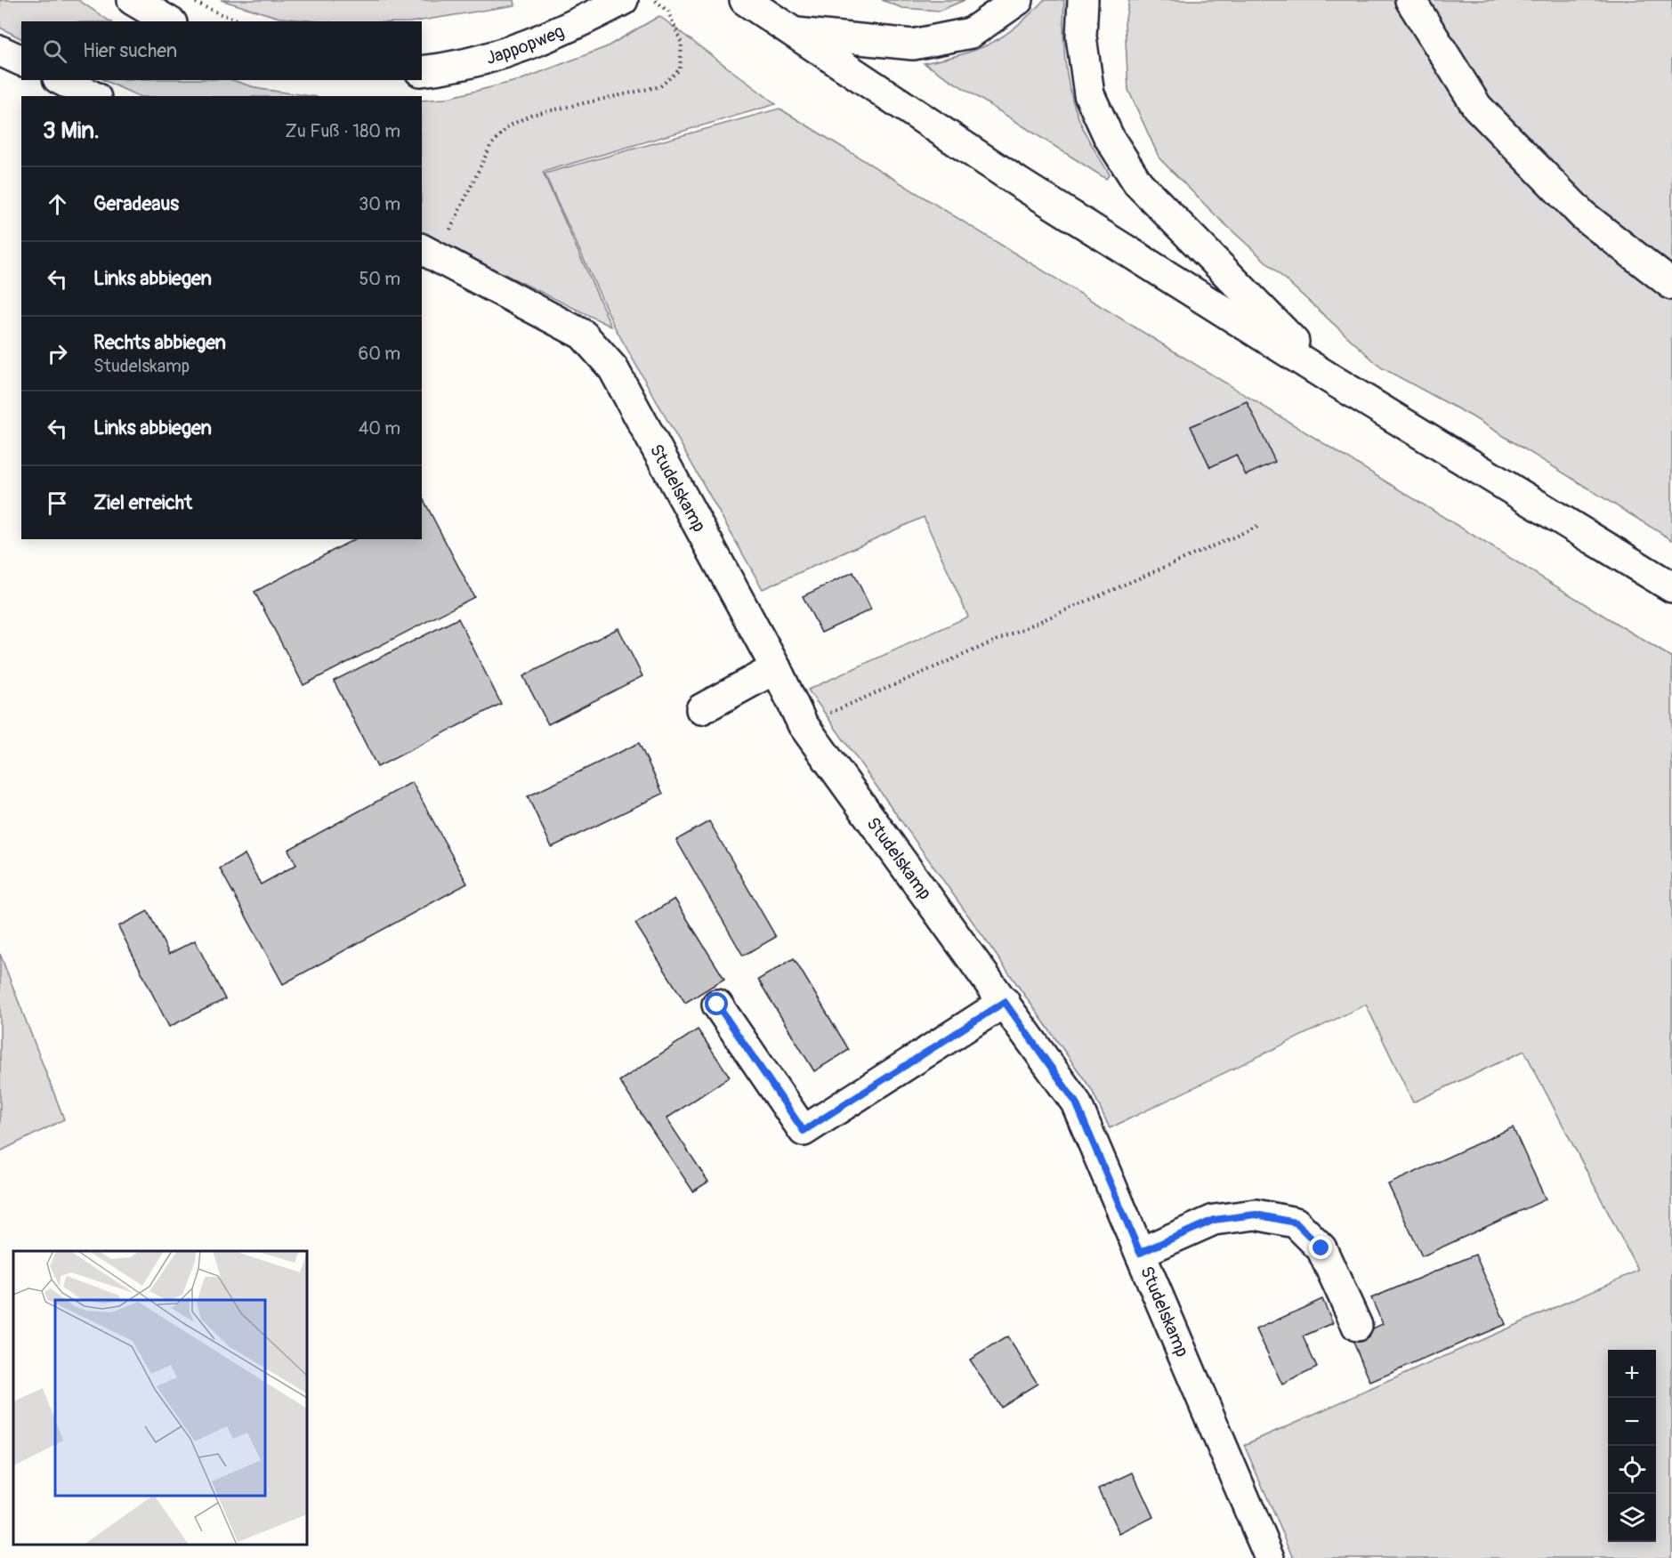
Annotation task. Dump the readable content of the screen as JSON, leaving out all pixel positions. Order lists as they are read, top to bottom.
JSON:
{
  "streets": {
    "street": ["Jappopweg", "Studelskamp"]
  },
  "page": {
    "search": "Hier suchen",
    "heading": ["3 Min.", "Zu Fuß · 180 m"],
    "list": [
      ["Geradeaus", "30 m"],
      ["Links abbiegen", "50 m"],
      ["Rechts abbiegen", "Studelskamp", "60 m"],
      ["Links abbiegen", "40 m"],
      "Ziel erreicht"
    ],
    "map_buttons": ["+", "−"]
  }
}
